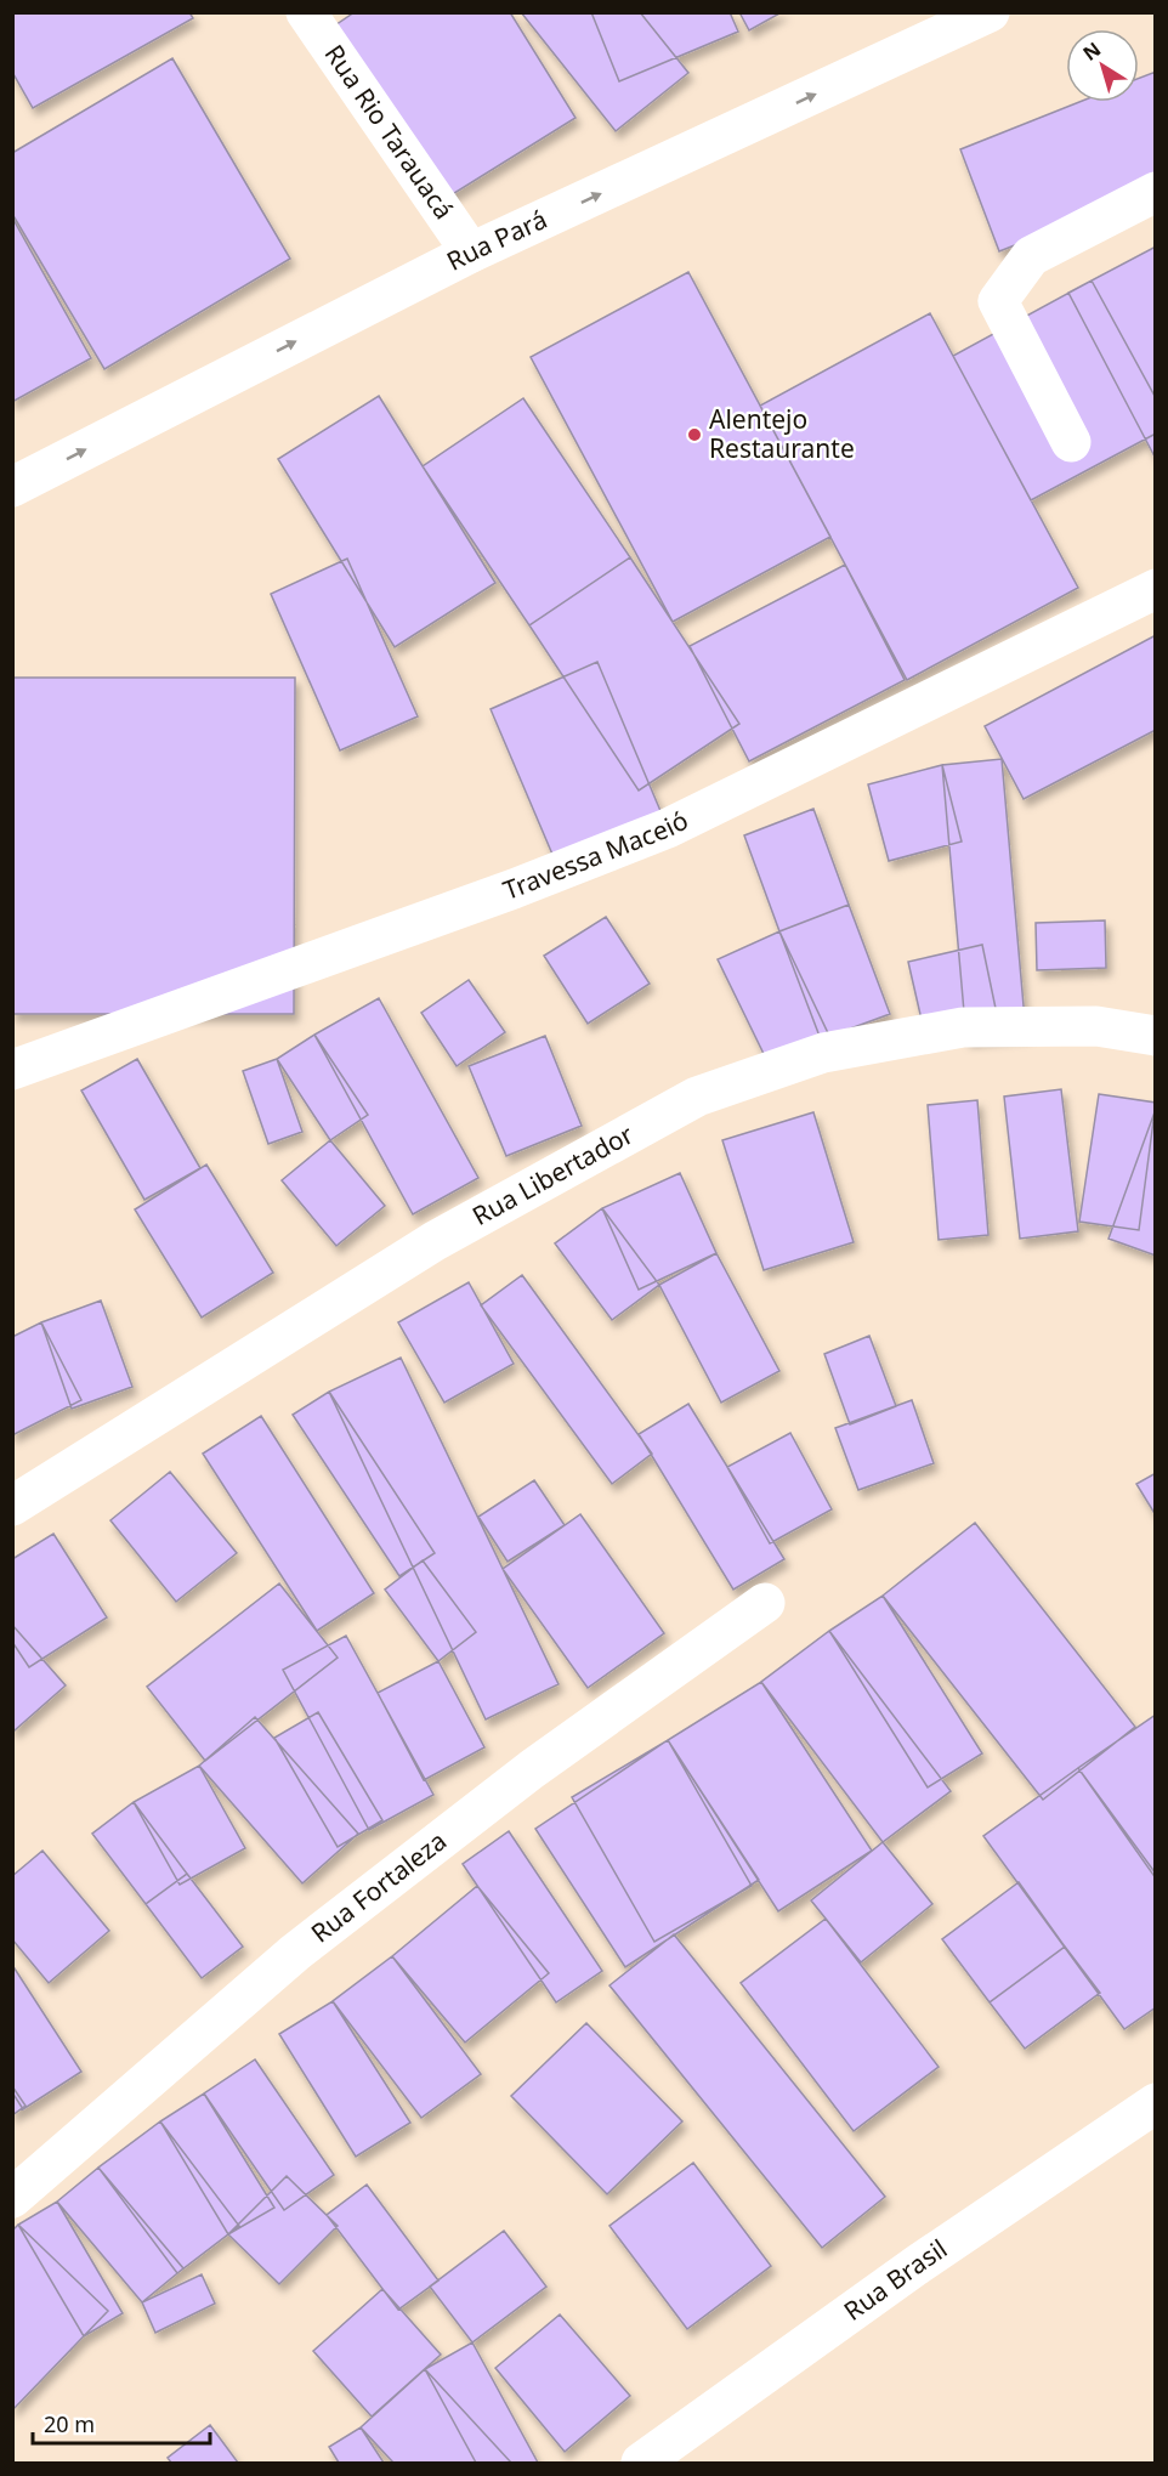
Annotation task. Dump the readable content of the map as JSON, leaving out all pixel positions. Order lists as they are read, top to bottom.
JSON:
{
  "streets": {
    "street": [
      "Rua Rio Tarauacá",
      "Rua Pará",
      "Travessa Maceió",
      "Rua Libertador",
      "Rua Fortaleza",
      "Rua Brasil"
    ]
  },
  "crossings": [
    ["Rua Rio Tarauacá", "Rua Pará"]
  ],
  "one_way": ["Rua Pará"],
  "places": ["Alentejo Restaurante"],
  "scale_bar": "20 m",
  "north": "top left"
}
